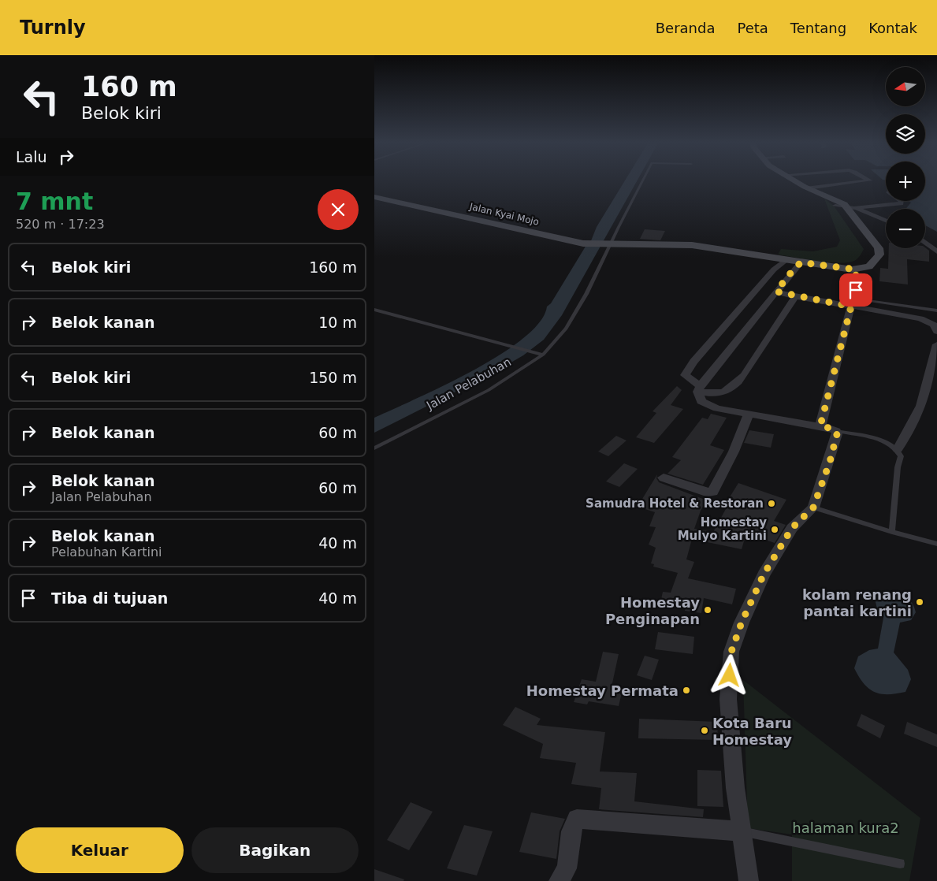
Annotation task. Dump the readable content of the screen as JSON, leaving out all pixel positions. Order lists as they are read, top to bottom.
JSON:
{
  "streets": {
    "main road": ["Jalan Kyai Mojo"],
    "lane": ["Jalan Pelabuhan"]
  },
  "crossings": [
    ["Jalan Kyai Mojo", "Jalan Pelabuhan"]
  ],
  "parks": ["halaman kura2"],
  "places": [
    "Samudra Hotel & Restoran",
    "Homestay Mulyo Kartini",
    "kolam renang pantai kartini",
    "Homestay Penginapan",
    "Homestay Permata",
    "Kota Baru Homestay"
  ],
  "north": "left",
  "page": {
    "header": "Turnly",
    "nav": [
      "Beranda",
      "Peta",
      "Tentang",
      "Kontak"
    ],
    "turn": ["160 m", "Belok kiri"],
    "map_buttons": ["+", "−"],
    "then": "Lalu",
    "heading": ["7 mnt", "520 m · 17:23"],
    "list": [
      {
        "name": "Belok kiri",
        "value": "160 m"
      },
      {
        "name": "Belok kanan",
        "value": "10 m"
      },
      {
        "name": "Belok kiri",
        "value": "150 m"
      },
      {
        "name": "Belok kanan",
        "value": "60 m"
      },
      {
        "name": "Belok kanan",
        "note": "Jalan Pelabuhan",
        "value": "60 m"
      },
      {
        "name": "Belok kanan",
        "note": "Pelabuhan Kartini",
        "value": "40 m"
      },
      {
        "name": "Tiba di tujuan",
        "value": "40 m"
      }
    ],
    "buttons": ["Keluar", "Bagikan"]
  }
}
